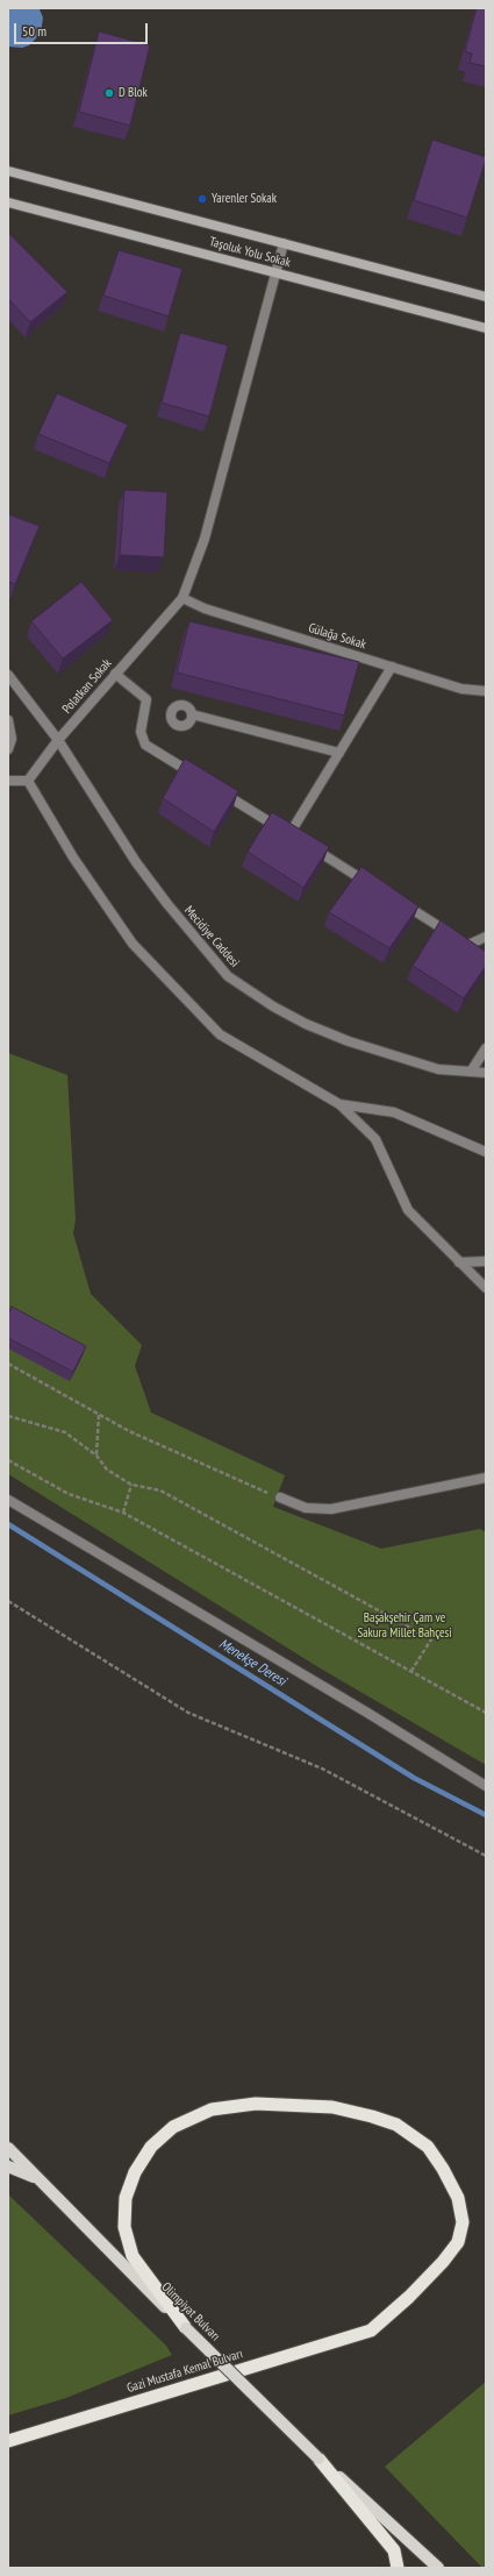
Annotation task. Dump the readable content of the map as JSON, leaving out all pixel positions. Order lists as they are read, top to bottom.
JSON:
{
  "streets": {
    "highway": ["Gazi Mustafa Kemal Bulvarı"],
    "main road": ["Taşoluk Yolu Sokak", "Olimpiyat Bulvarı"],
    "street": ["Gülağa Sokak", "Polatkan Sokak", "Mecidiye Caddesi"]
  },
  "crossings": [
    ["Gülağa Sokak", "Polatkan Sokak"],
    ["Polatkan Sokak", "Mecidiye Caddesi"],
    ["Olimpiyat Bulvarı", "Gazi Mustafa Kemal Bulvarı"]
  ],
  "water": ["Menekşe Deresi"],
  "parks": ["Başakşehir Çam ve Sakura Millet Bahçesi"],
  "places": ["D Blok", "Yarenler Sokak"],
  "scale_bar": "50 m"
}
